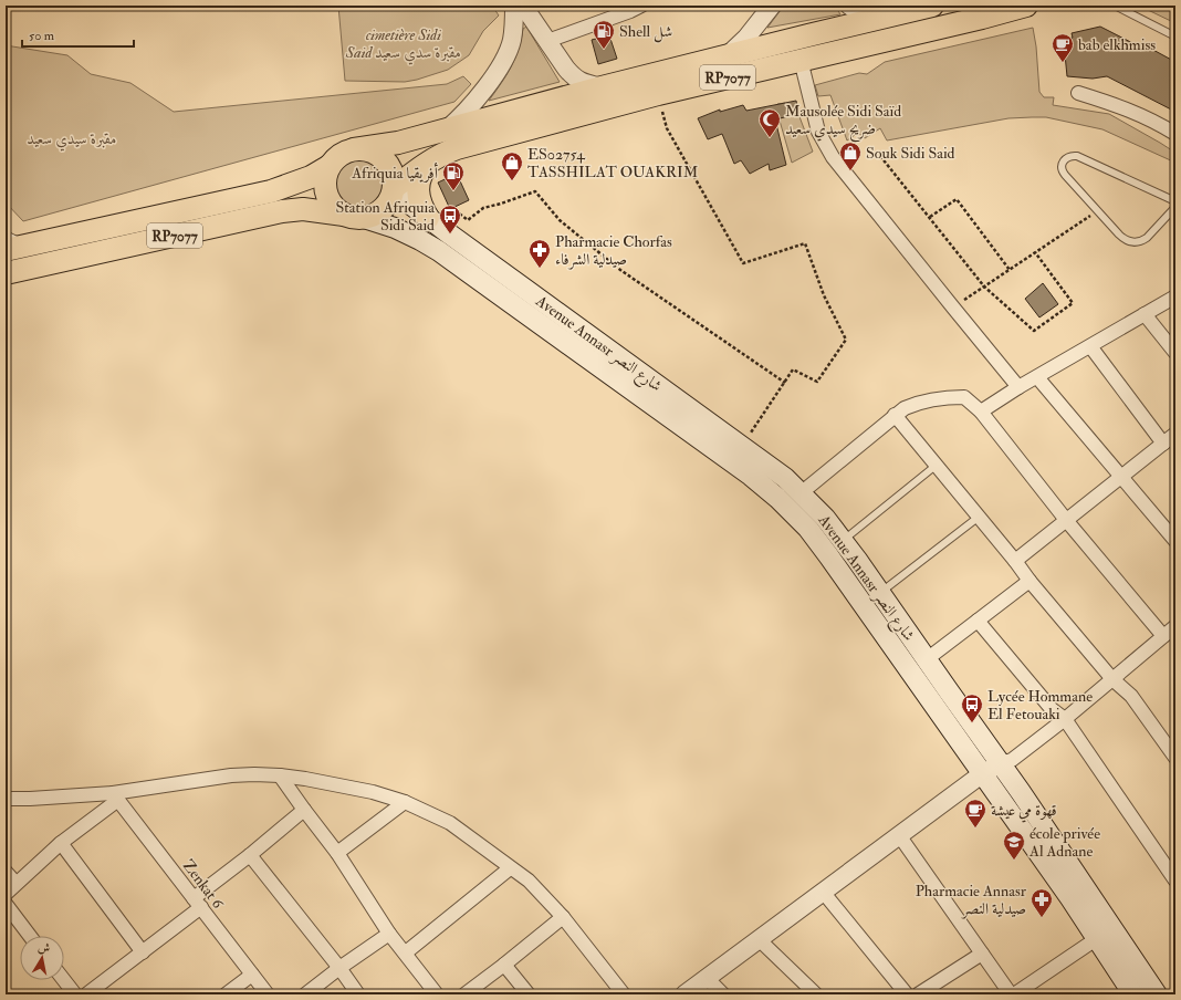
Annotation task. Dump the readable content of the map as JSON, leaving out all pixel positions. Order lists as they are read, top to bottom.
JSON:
{
  "streets": {
    "main road": ["RP7077", "Avenue Annasr شارع النصر"],
    "street": ["Zenkat 6"]
  },
  "crossings": [
    ["RP7077", "Avenue Annasr شارع النصر"]
  ],
  "parks": ["cimetière Sidi Said مقبرة سدي سعيد", "مقبرة سيدي سعيد"],
  "places": {
    "fuel station": ["Shell شل", "Afriquia أفريقيا"],
    "cafe": ["bab elkhmiss", "قهوة مي عيشة"],
    "mosque": ["Mausolée Sidi Saïd ضريح سيدي سعيد"],
    "shop": ["Souk Sidi Said", "ES02754 TASSHILAT OUAKRIM"],
    "bus stop": ["Station Afriquia Sidi Said", "Lycée Hommane El Fetouaki"],
    "pharmacy": ["Pharmacie Chorfas صيدلية الشرفاء", "Pharmacie Annasr صيدلية النصر"],
    "school or university": ["école privée Al Adnane"]
  },
  "scale_bar": "50 m",
  "north": "top"
}
